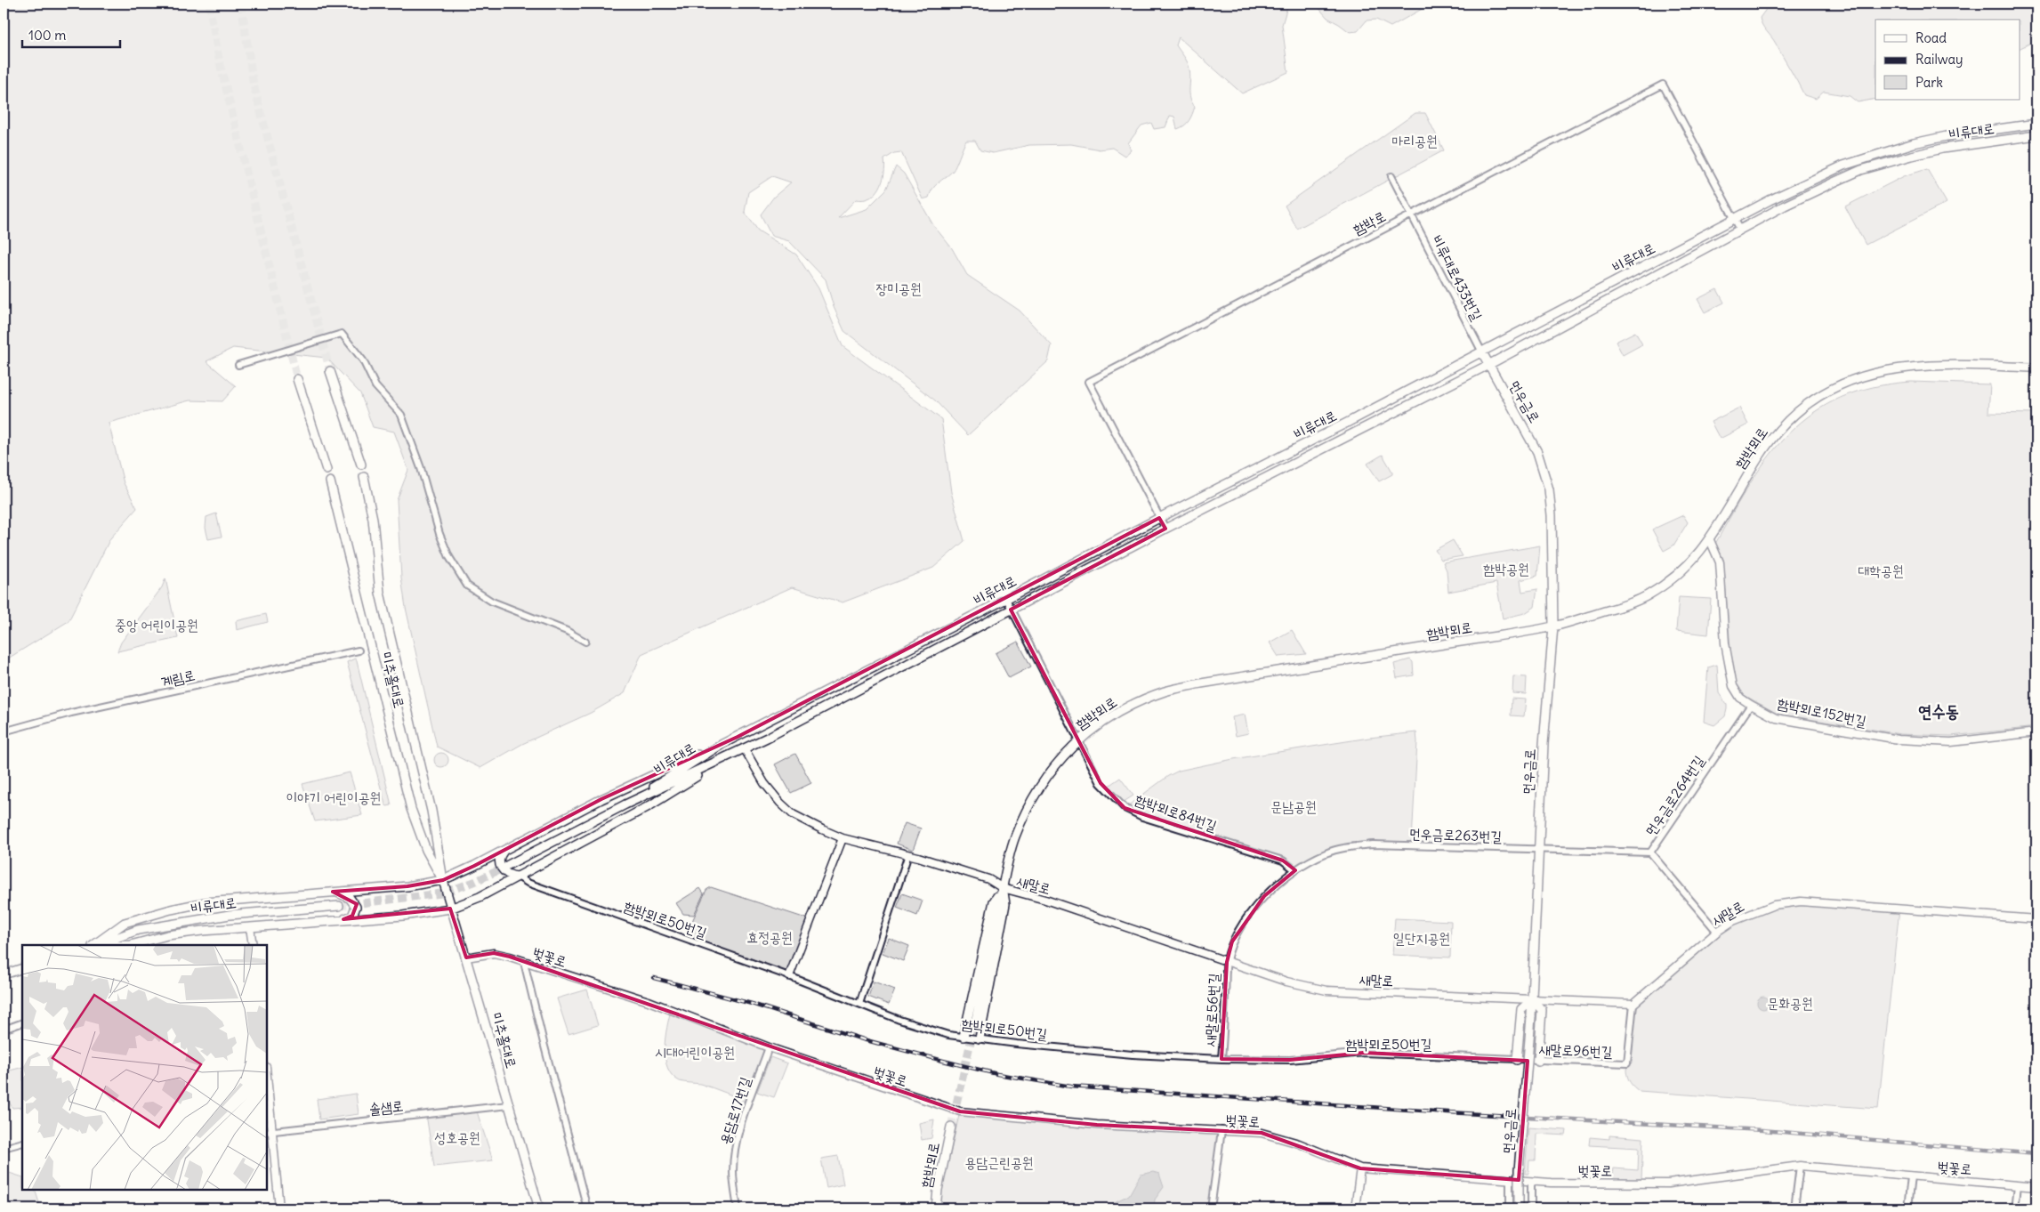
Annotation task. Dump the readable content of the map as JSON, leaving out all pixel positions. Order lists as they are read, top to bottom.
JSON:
{
  "streets": {
    "main road": [
      "비류대로",
      "먼우금로",
      "함박뫼로",
      "미추홀대로"
    ],
    "street": [
      "함박로",
      "비류대로433번길",
      "계림로",
      "함박뫼로152번길",
      "먼우금로264번길",
      "함박뫼로84번길",
      "먼우금로263번길",
      "새말로",
      "함박뫼로50번길",
      "벚꽃로",
      "새말로56번길",
      "새말로96번길",
      "솔샘로",
      "용담로17번길"
    ]
  },
  "crossings": [
    ["비류대로", "함박로"],
    ["비류대로", "비류대로433번길"],
    ["비류대로", "먼우금로"],
    ["비류대로", "함박뫼로84번길"],
    ["비류대로", "새말로"],
    ["함박로", "비류대로433번길"],
    ["비류대로433번길", "먼우금로"],
    ["먼우금로", "함박뫼로"],
    ["먼우금로", "먼우금로264번길"],
    ["먼우금로", "먼우금로263번길"],
    ["먼우금로", "새말로"],
    ["함박뫼로", "함박뫼로152번길"],
    ["함박뫼로", "함박뫼로84번길"],
    ["함박뫼로", "새말로"],
    ["미추홀대로", "벚꽃로"],
    ["미추홀대로", "솔샘로"],
    ["함박뫼로152번길", "먼우금로264번길"],
    ["먼우금로264번길", "먼우금로263번길"],
    ["함박뫼로84번길", "먼우금로263번길"],
    ["함박뫼로84번길", "새말로56번길"],
    ["먼우금로263번길", "새말로56번길"],
    ["새말로", "새말로56번길"],
    ["새말로", "새말로96번길"],
    ["함박뫼로50번길", "새말로56번길"],
    ["함박뫼로50번길", "새말로96번길"],
    ["벚꽃로", "용담로17번길"]
  ],
  "districts": ["연수동"],
  "parks": [
    "마리공원",
    "장미공원",
    "함박공원",
    "대학공원",
    "중앙 어린이공원",
    "이야기 어린이공원",
    "문남공원",
    "효정공원",
    "일단지공원",
    "문화공원",
    "시대어린이공원",
    "성호공원",
    "용담근린공원"
  ],
  "legend": ["Road", "Railway", "Park"],
  "scale_bar": "100 m"
}
